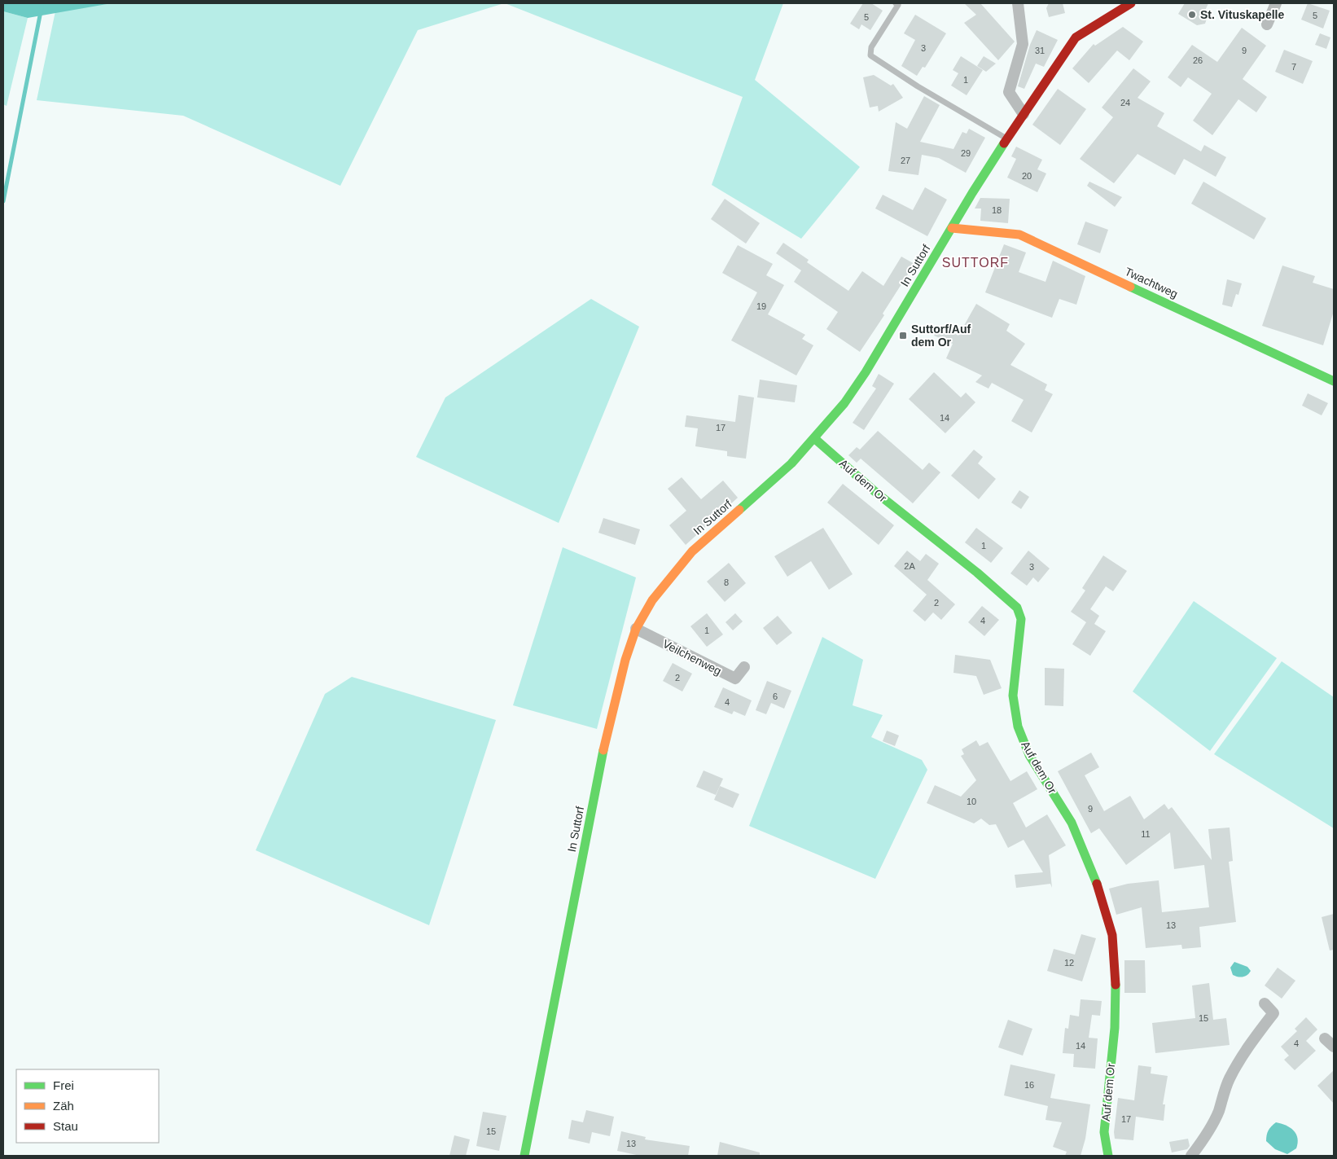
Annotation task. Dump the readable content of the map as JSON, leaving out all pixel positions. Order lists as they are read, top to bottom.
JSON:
{
  "streets": {
    "main road": ["In Suttorf", "Twachtweg", "Auf dem Or"],
    "street": ["Veilchenweg"]
  },
  "crossings": [
    ["In Suttorf", "Twachtweg"],
    ["In Suttorf", "Auf dem Or"],
    ["In Suttorf", "Veilchenweg"]
  ],
  "districts": ["SUTTORF"],
  "places": {
    "other": ["St. Vituskapelle"],
    "transit": ["Suttorf/Auf dem Or"]
  },
  "house_numbers": [
    "5",
    "5",
    "3",
    "31",
    "9",
    "26",
    "7",
    "1",
    "24",
    "29",
    "27",
    "20",
    "18",
    "19",
    "14",
    "17",
    "1",
    "2A",
    "3",
    "8",
    "2",
    "4",
    "1",
    "2",
    "6",
    "4",
    "10",
    "9",
    "11",
    "13",
    "12",
    "15",
    "4",
    "14",
    "16",
    "17",
    "15",
    "13"
  ],
  "legend": ["Frei", "Zäh", "Stau"]
}
